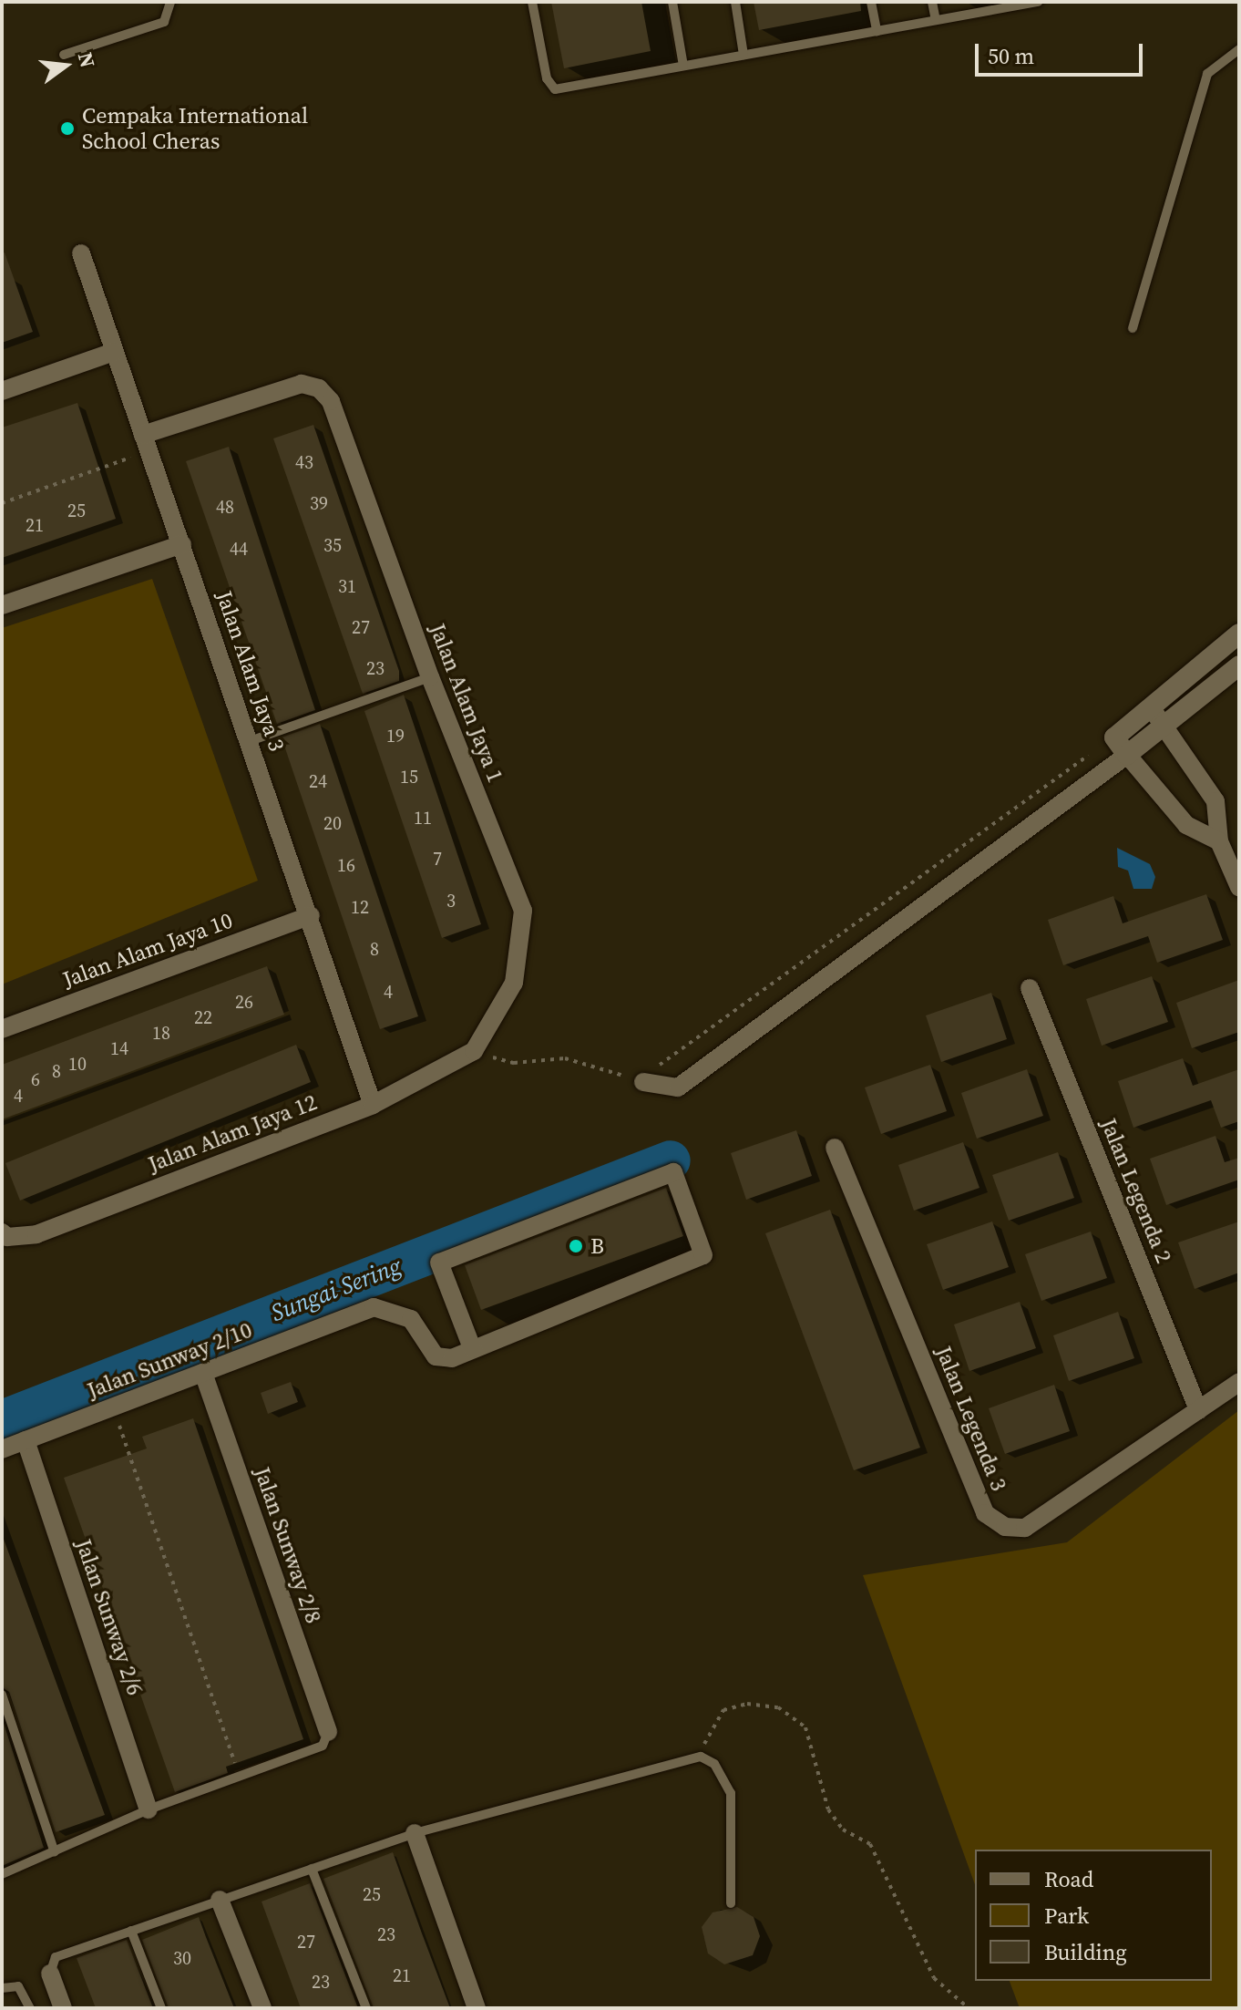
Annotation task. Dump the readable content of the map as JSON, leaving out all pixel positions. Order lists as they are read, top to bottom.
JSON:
{
  "streets": {
    "street": [
      "Jalan Alam Jaya 3",
      "Jalan Alam Jaya 1",
      "Jalan Alam Jaya 10",
      "Jalan Alam Jaya 12",
      "Jalan Legenda 2",
      "Jalan Sunway 2/10",
      "Jalan Legenda 3",
      "Jalan Sunway 2/8",
      "Jalan Sunway 2/6"
    ]
  },
  "crossings": [
    ["Jalan Alam Jaya 3", "Jalan Alam Jaya 1"],
    ["Jalan Alam Jaya 3", "Jalan Alam Jaya 10"],
    ["Jalan Alam Jaya 3", "Jalan Alam Jaya 12"],
    ["Jalan Alam Jaya 1", "Jalan Alam Jaya 12"],
    ["Jalan Legenda 2", "Jalan Legenda 3"],
    ["Jalan Sunway 2/10", "Jalan Sunway 2/8"],
    ["Jalan Sunway 2/10", "Jalan Sunway 2/6"]
  ],
  "water": ["Sungai Sering"],
  "places": ["Cempaka International School Cheras", "B"],
  "house_numbers": [
    "43",
    "39",
    "48",
    "25",
    "21",
    "35",
    "44",
    "31",
    "27",
    "23",
    "19",
    "15",
    "24",
    "11",
    "20",
    "7",
    "16",
    "3",
    "12",
    "8",
    "4",
    "26",
    "22",
    "18",
    "14",
    "10",
    "8",
    "6",
    "4",
    "25",
    "23",
    "27",
    "30",
    "21",
    "23"
  ],
  "legend": ["Road", "Park", "Building"],
  "scale_bar": "50 m",
  "north": "right"
}
